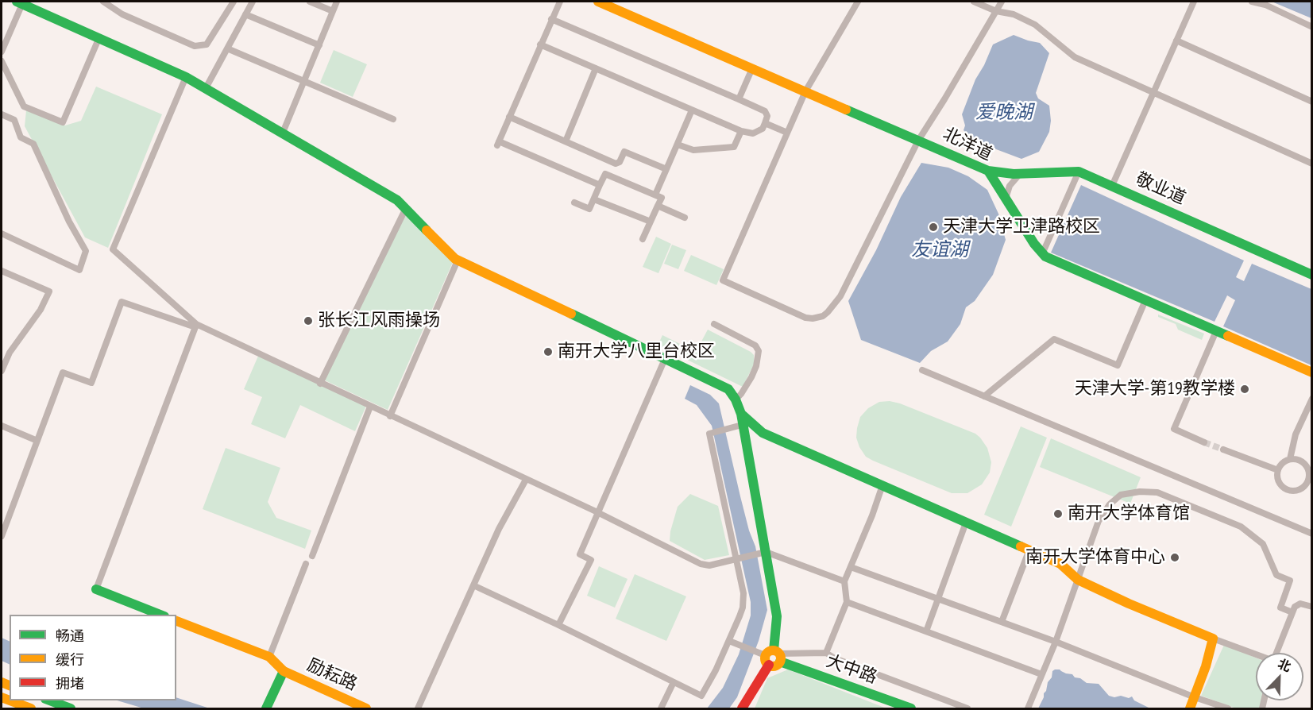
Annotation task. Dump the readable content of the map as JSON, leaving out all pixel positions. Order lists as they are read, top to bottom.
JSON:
{
  "streets": {
    "main road": [
      "北洋道",
      "敬业道",
      "大中路",
      "励耘路"
    ]
  },
  "crossings": [
    ["北洋道", "敬业道"]
  ],
  "water": ["爱晚湖", "友谊湖"],
  "places": [
    "天津大学卫津路校区",
    "张长江风雨操场",
    "南开大学八里台校区",
    "天津大学-第19教学楼",
    "南开大学体育馆",
    "南开大学体育中心"
  ],
  "legend": ["畅通", "缓行", "拥堵"],
  "north": "top right"
}
